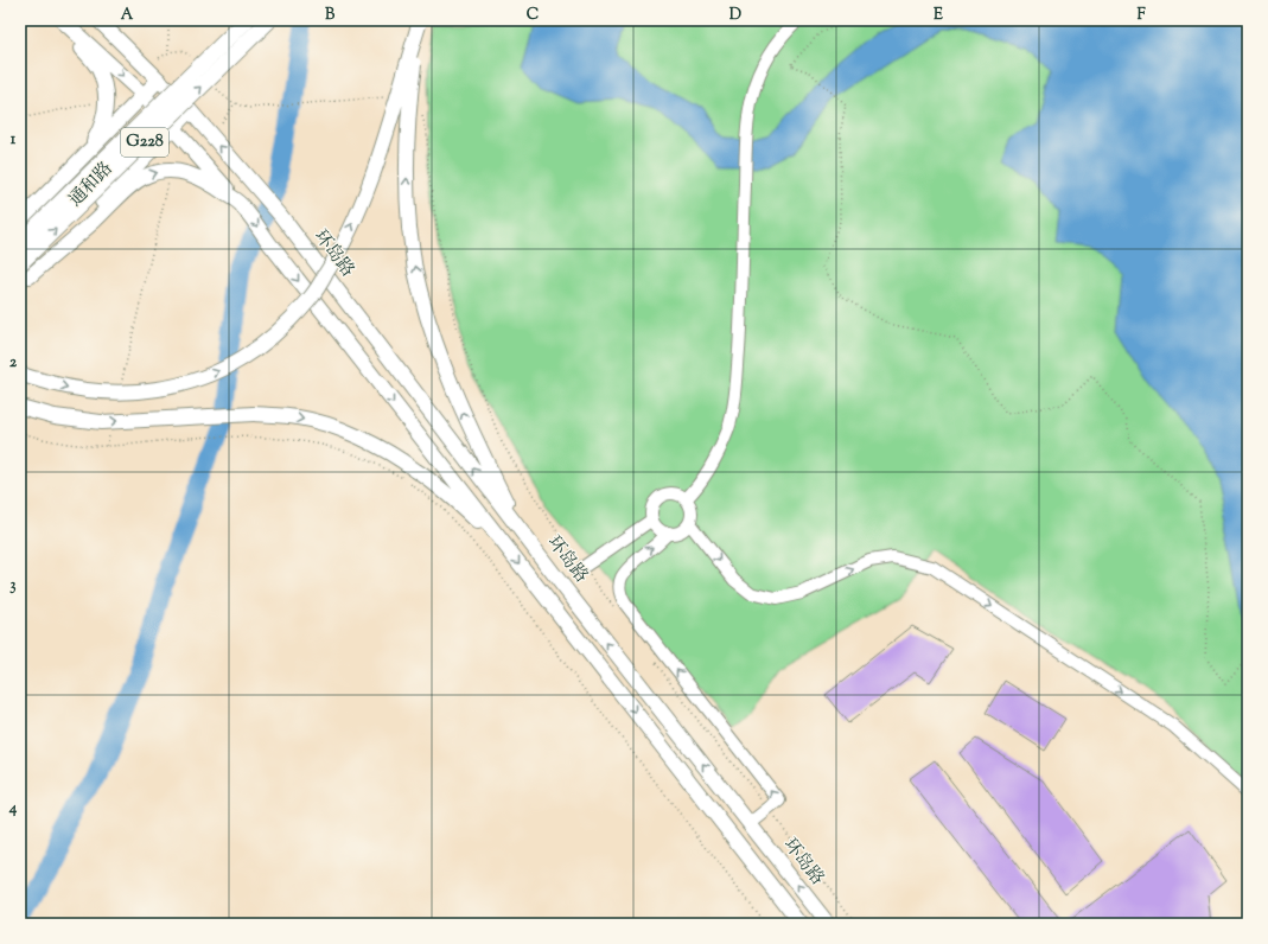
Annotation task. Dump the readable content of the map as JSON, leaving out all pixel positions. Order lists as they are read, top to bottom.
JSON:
{
  "streets": {
    "highway": ["G228"],
    "main road": ["通和路", "环岛路"]
  },
  "crossings": [
    ["通和路", "环岛路"]
  ],
  "grid": {
    "columns": [
      "A",
      "B",
      "C",
      "D",
      "E",
      "F"
    ],
    "rows": [
      "1",
      "2",
      "3",
      "4"
    ]
  }
}
